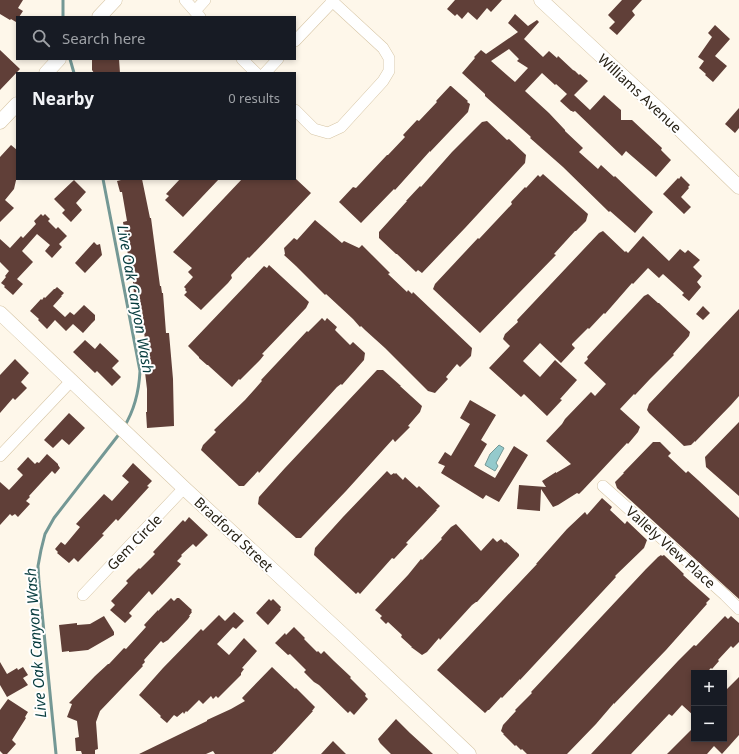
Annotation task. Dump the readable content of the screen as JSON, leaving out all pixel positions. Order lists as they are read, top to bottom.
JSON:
{
  "streets": {
    "street": [
      "Williams Avenue",
      "Bradford Street",
      "Gem Circle",
      "Vallely View Place"
    ]
  },
  "crossings": [
    ["Bradford Street", "Gem Circle"]
  ],
  "water": ["Live Oak Canyon Wash"],
  "page": {
    "search": "Search here",
    "heading": ["Nearby", "0 results"],
    "map_buttons": ["+", "−"]
  }
}
